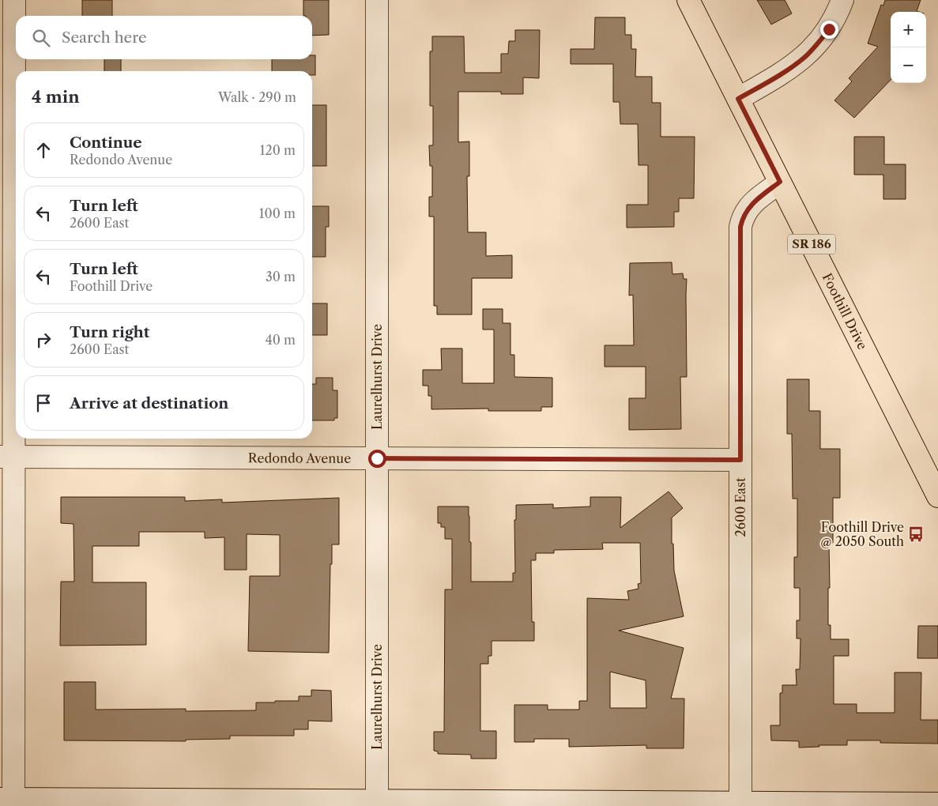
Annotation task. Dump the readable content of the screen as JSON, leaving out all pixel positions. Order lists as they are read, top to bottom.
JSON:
{
  "streets": {
    "main road": ["SR 186", "Foothill Drive"],
    "street": ["Laurelhurst Drive", "Redondo Avenue", "2600 East"]
  },
  "crossings": [
    ["Foothill Drive", "2600 East"],
    ["Laurelhurst Drive", "Redondo Avenue"],
    ["Redondo Avenue", "2600 East"]
  ],
  "places": {
    "bus stop": ["Foothill Drive @ 2050 South"]
  },
  "page": {
    "map_buttons": ["+", "−"],
    "search": "Search here",
    "heading": ["4 min", "Walk · 290 m"],
    "list": [
      ["Continue", "Redondo Avenue", "120 m"],
      ["Turn left", "2600 East", "100 m"],
      ["Turn left", "Foothill Drive", "30 m"],
      ["Turn right", "2600 East", "40 m"],
      "Arrive at destination"
    ]
  }
}
